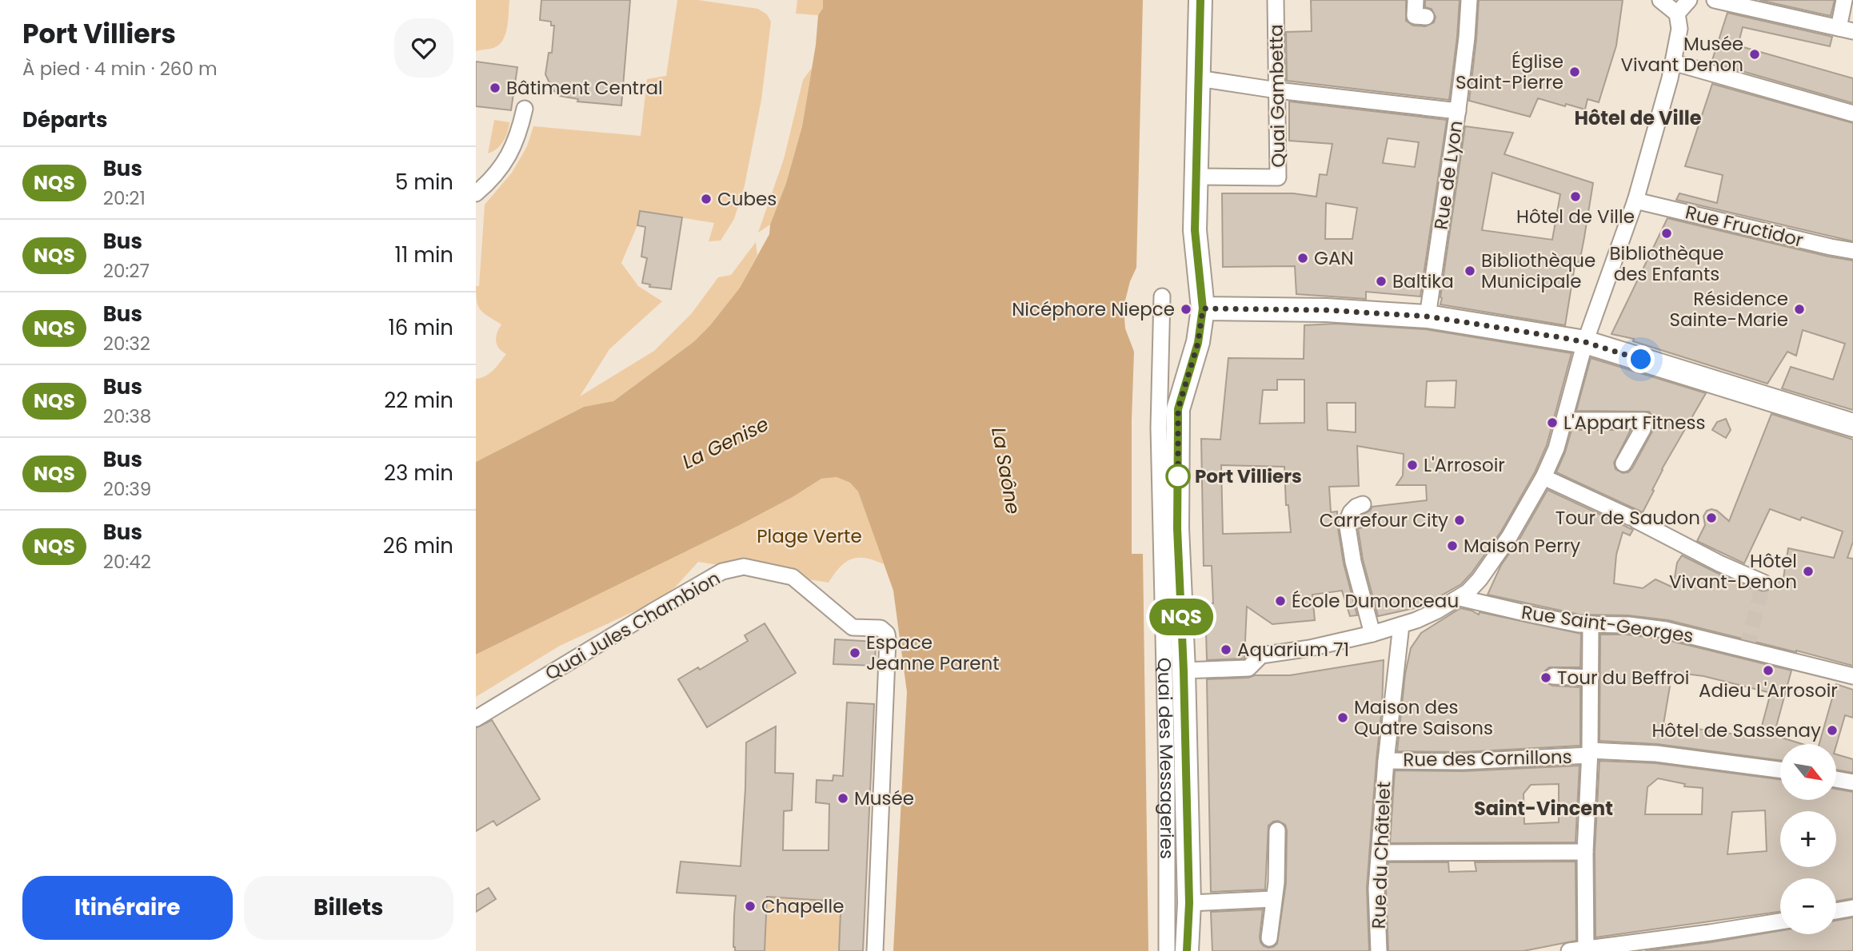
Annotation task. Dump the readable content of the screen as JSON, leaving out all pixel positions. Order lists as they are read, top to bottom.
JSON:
{
  "streets": {
    "main road": ["Quai des Messageries"],
    "street": [
      "Quai Gambetta",
      "Rue de Lyon",
      "Rue Fructidor",
      "Rue Saint-Georges",
      "Quai Jules Chambion",
      "Rue des Cornillons",
      "Rue du Châtelet"
    ]
  },
  "crossings": [
    ["Quai Gambetta", "Quai des Messageries"],
    ["Rue des Cornillons", "Rue du Châtelet"]
  ],
  "districts": ["Hôtel de Ville", "Saint-Vincent"],
  "water": ["La Genise", "La Saône"],
  "parks": ["Plage Verte"],
  "places": [
    "Musée Vivant Denon",
    "Église Saint-Pierre",
    "Bâtiment Central",
    "Hôtel de Ville",
    "Cubes",
    "Bibliothèque des Enfants",
    "GAN",
    "Bibliothèque Municipale",
    "Baltika",
    "Nicéphore Niepce",
    "Résidence Sainte-Marie",
    "L'Appart Fitness",
    "L'Arrosoir",
    "Port Villiers",
    "Tour de Saudon",
    "Carrefour City",
    "Maison Perry",
    "Hôtel Vivant-Denon",
    "École Dumonceau",
    "Aquarium 71",
    "Espace Jeanne Parent",
    "Adieu L'Arrosoir",
    "Tour du Beffroi",
    "Maison des Quatre Saisons",
    "Hôtel de Sassenay",
    "Musée",
    "Chapelle"
  ],
  "lines": ["bus line NQS"],
  "north": "bottom right",
  "page": {
    "heading": [
      ["Port Villiers", "À pied · 4 min · 260 m"],
      "Départs"
    ],
    "on_map": "NQS",
    "list": [
      {
        "mark": "NQS",
        "name": "Bus",
        "note": "20:21",
        "value": "5 min"
      },
      {
        "mark": "NQS",
        "name": "Bus",
        "note": "20:27",
        "value": "11 min"
      },
      {
        "mark": "NQS",
        "name": "Bus",
        "note": "20:32",
        "value": "16 min"
      },
      {
        "mark": "NQS",
        "name": "Bus",
        "note": "20:38",
        "value": "22 min"
      },
      {
        "mark": "NQS",
        "name": "Bus",
        "note": "20:39",
        "value": "23 min"
      },
      {
        "mark": "NQS",
        "name": "Bus",
        "note": "20:42",
        "value": "26 min"
      }
    ],
    "map_buttons": ["+", "−"],
    "buttons": ["Itinéraire", "Billets"]
  }
}
